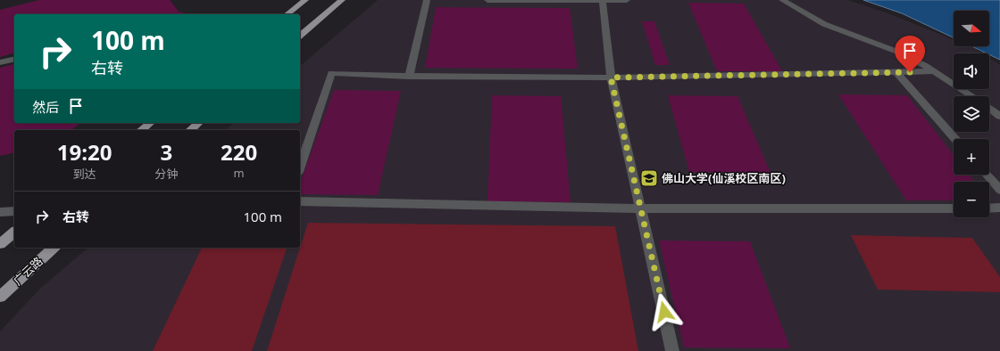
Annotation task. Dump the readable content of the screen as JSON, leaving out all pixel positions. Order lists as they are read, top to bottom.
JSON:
{
  "streets": {
    "main road": ["广云路"]
  },
  "places": {
    "school or university": ["佛山大学(仙溪校区南区)"]
  },
  "north": "right",
  "page": {
    "map_buttons": ["+", "−"],
    "turn": ["100 m", "右转"],
    "then": "然后",
    "eta": [
      "19:20",
      "到达",
      "3",
      "分钟",
      "220",
      "m"
    ],
    "list": [
      {
        "name": "右转",
        "value": "100 m"
      }
    ]
  }
}
